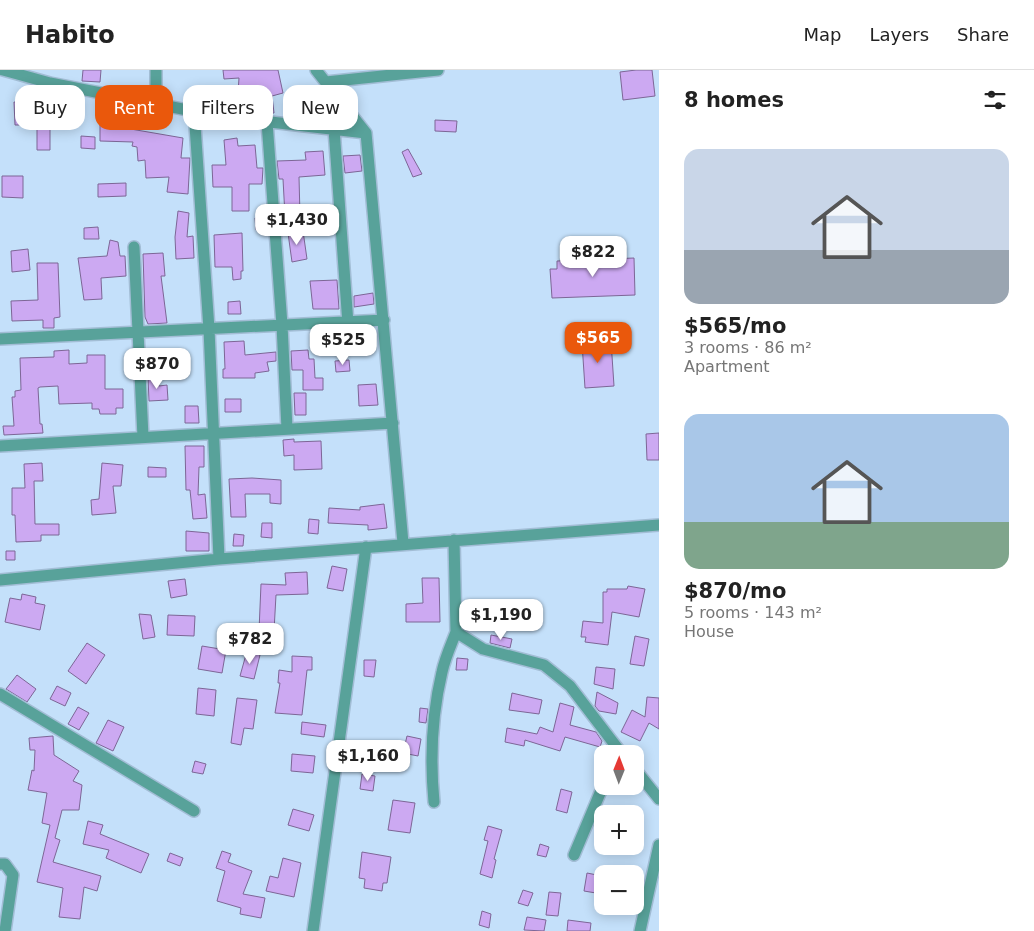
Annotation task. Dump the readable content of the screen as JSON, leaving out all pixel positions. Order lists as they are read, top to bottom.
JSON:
{
  "north": "top",
  "page": {
    "header": "Habito",
    "nav": ["Map", "Layers", "Share"],
    "heading": "8 homes",
    "chip": [
      "Buy",
      "Rent",
      "Filters",
      "New"
    ],
    "list": [
      {
        "name": "$565/mo",
        "note": "3 rooms · 86 m² · Apartment"
      },
      {
        "name": "$870/mo",
        "note": "5 rooms · 143 m² · House"
      }
    ],
    "price": [
      "$1,430",
      "$822",
      "$565",
      "$525",
      "$870",
      "$1,190",
      "$782",
      "$1,160"
    ],
    "map_buttons": ["+", "−"]
  }
}
